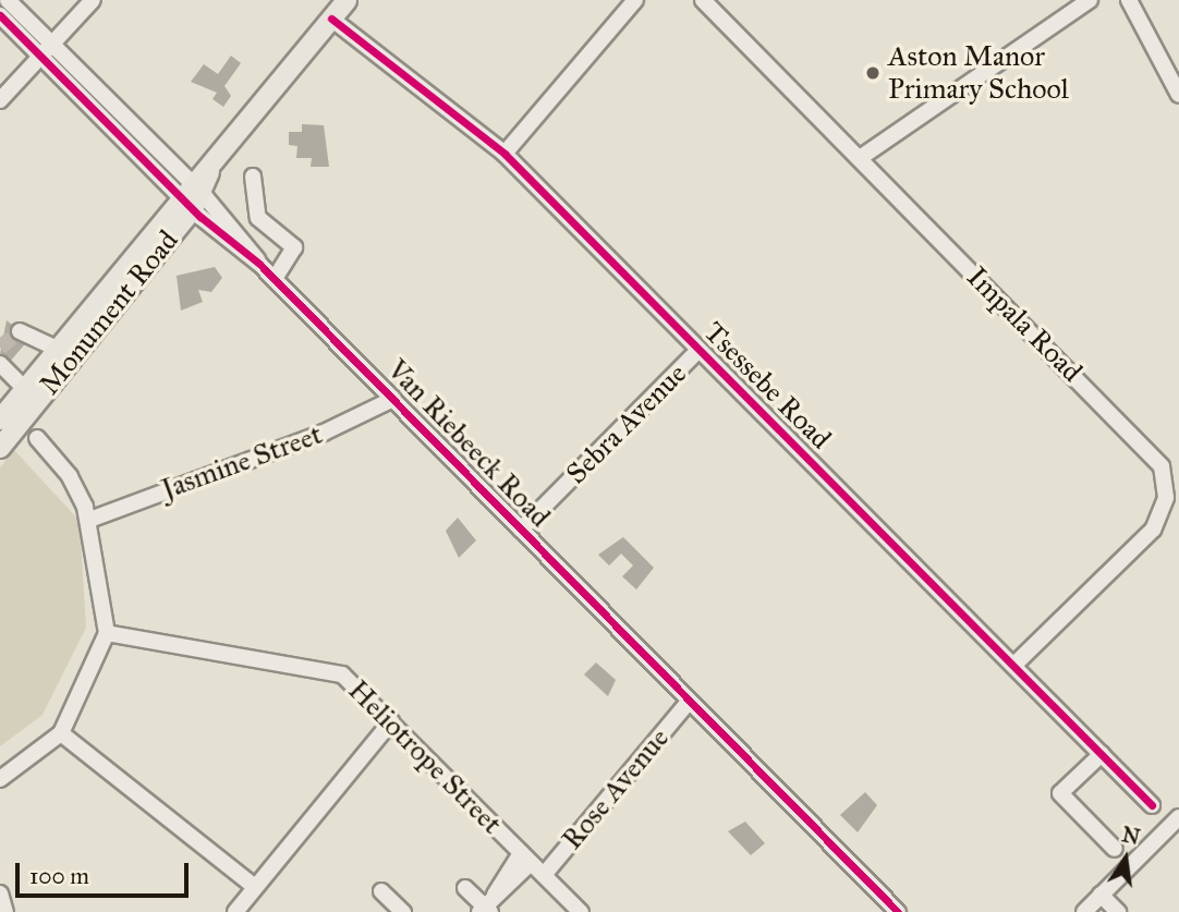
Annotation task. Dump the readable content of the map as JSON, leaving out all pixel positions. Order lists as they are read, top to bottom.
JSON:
{
  "streets": {
    "main road": ["Monument Road"],
    "street": [
      "Impala Road",
      "Tsessebe Road",
      "Sebra Avenue",
      "Van Riebeeck Road",
      "Jasmine Street",
      "Heliotrope Street",
      "Rose Avenue"
    ]
  },
  "crossings": [
    ["Monument Road", "Tsessebe Road"],
    ["Monument Road", "Van Riebeeck Road"],
    ["Impala Road", "Tsessebe Road"],
    ["Tsessebe Road", "Sebra Avenue"],
    ["Sebra Avenue", "Van Riebeeck Road"],
    ["Van Riebeeck Road", "Jasmine Street"],
    ["Van Riebeeck Road", "Rose Avenue"],
    ["Heliotrope Street", "Rose Avenue"]
  ],
  "places": ["Aston Manor Primary School"],
  "scale_bar": "100 m",
  "north": "top"
}
